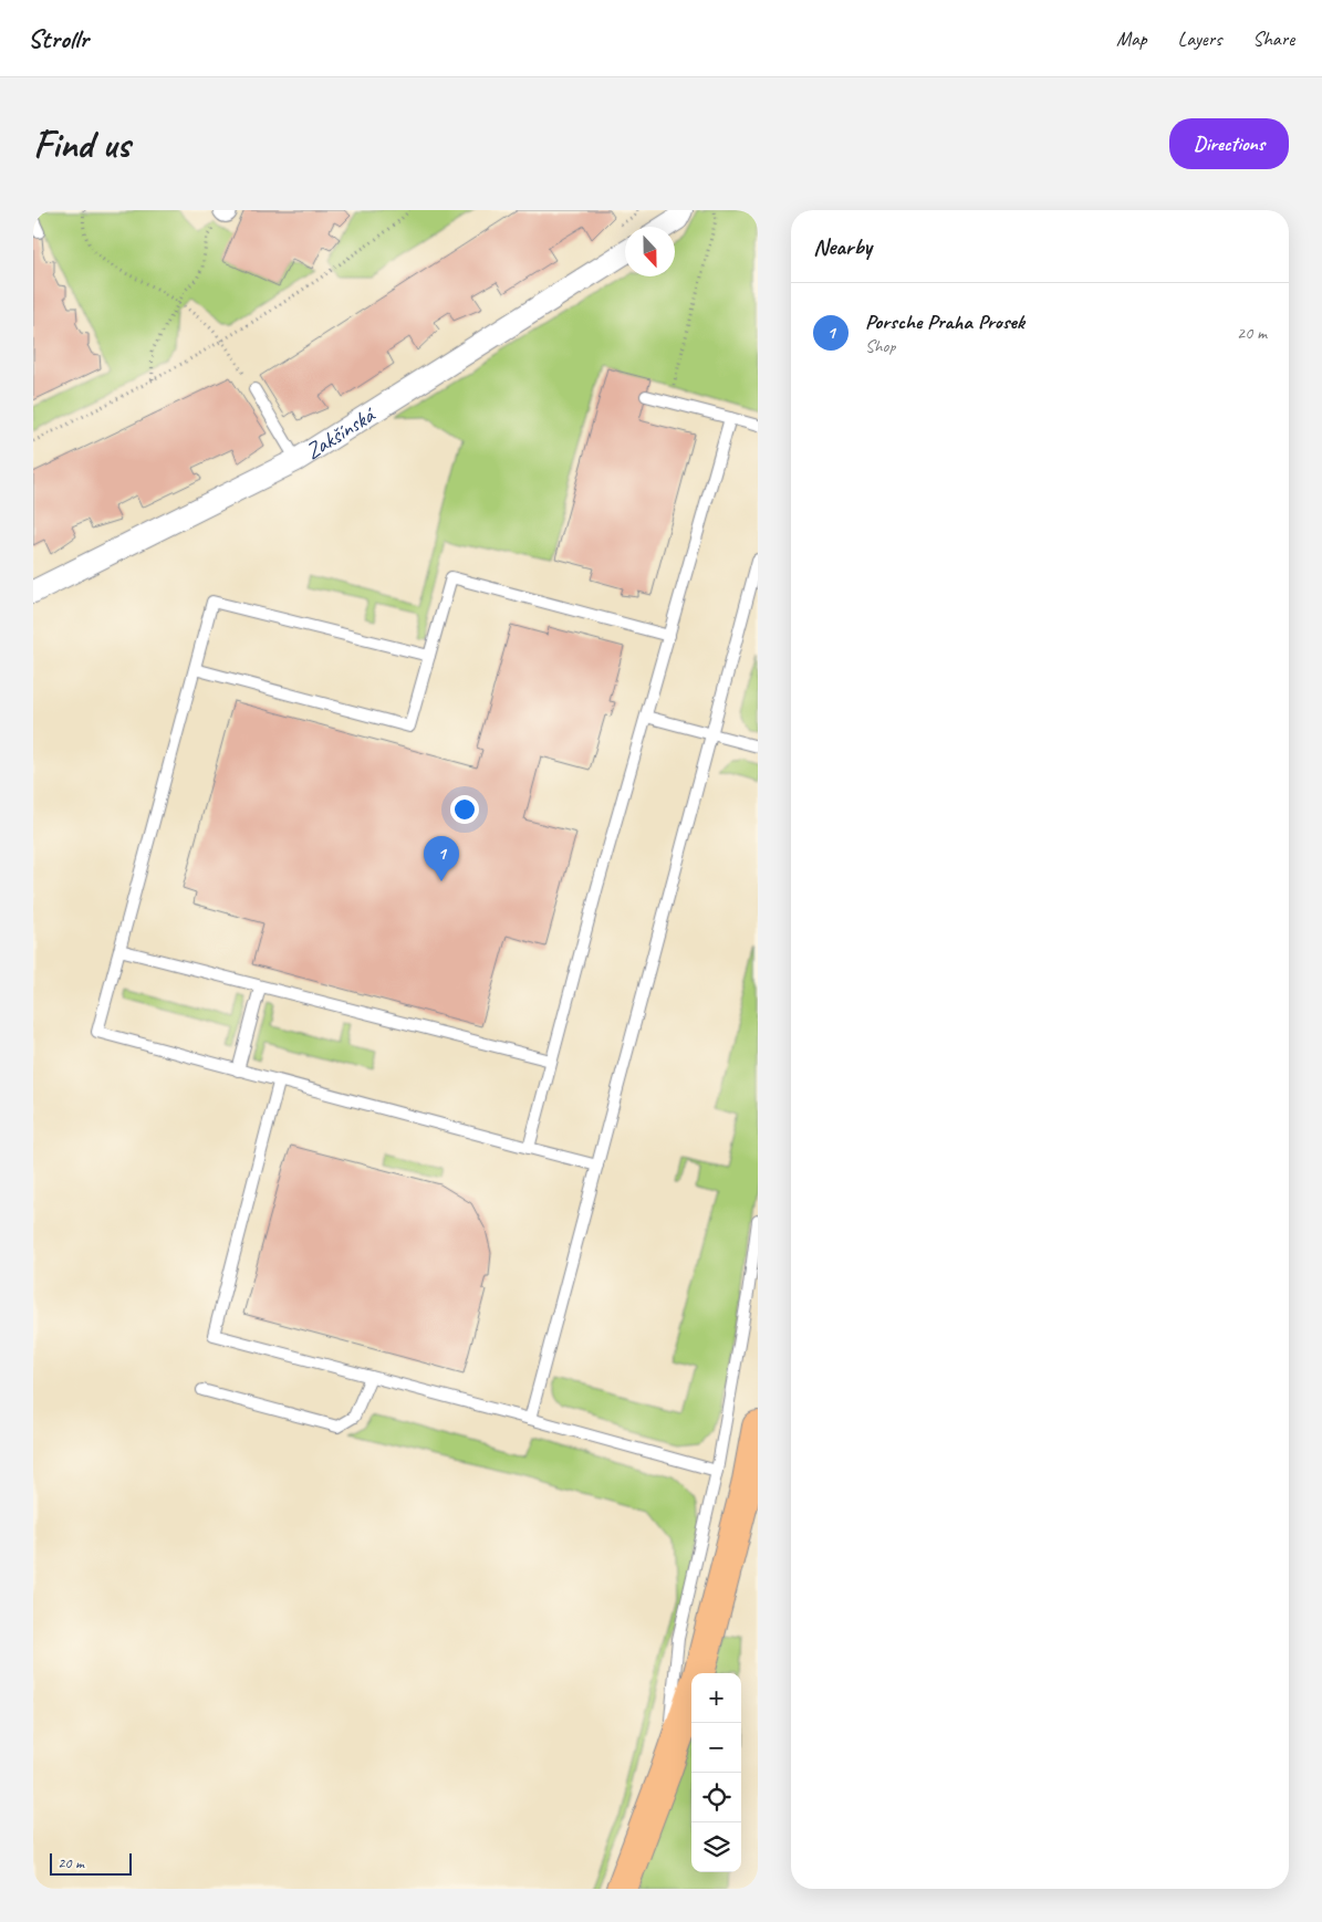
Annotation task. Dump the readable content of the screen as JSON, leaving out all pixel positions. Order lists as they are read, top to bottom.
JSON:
{
  "streets": {
    "street": ["Zakšínská"]
  },
  "scale_bar": "20 m",
  "north": "bottom",
  "page": {
    "header": "Strollr",
    "nav": ["Map", "Layers", "Share"],
    "buttons": "Directions",
    "title": "Find us",
    "heading": "Nearby",
    "list": [
      {
        "mark": "1",
        "name": "Porsche Praha Prosek",
        "note": "Shop",
        "value": "20 m"
      }
    ],
    "pins": "1",
    "map_buttons": ["+", "−"],
    "scale": "20 m"
  }
}
